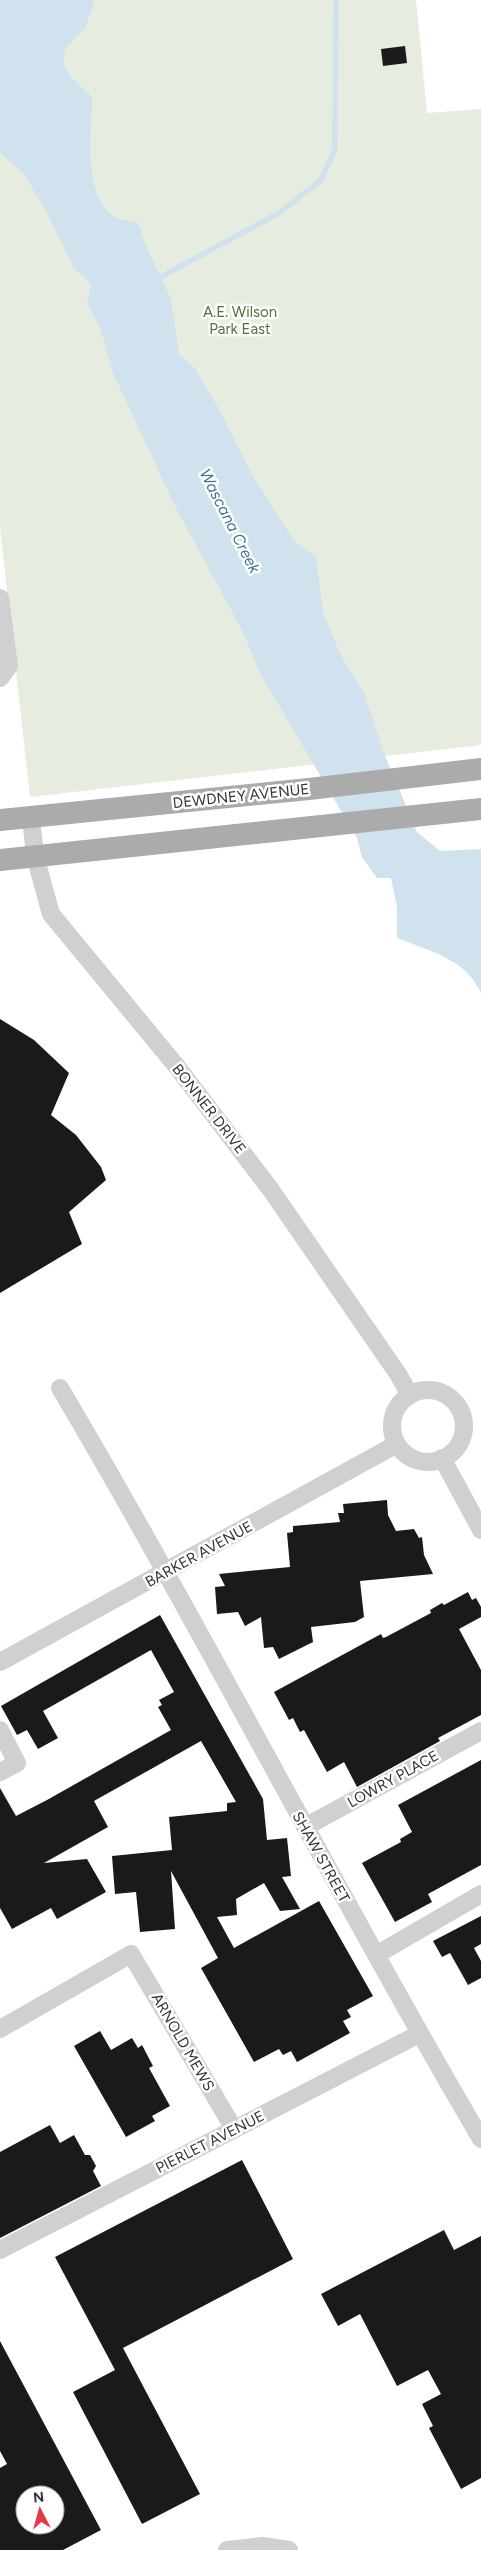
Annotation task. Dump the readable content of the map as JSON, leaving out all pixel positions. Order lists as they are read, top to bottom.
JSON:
{
  "streets": {
    "main road": ["DEWDNEY AVENUE"],
    "street": [
      "BONNER DRIVE",
      "BARKER AVENUE",
      "LOWRY PLACE",
      "SHAW STREET",
      "ARNOLD MEWS",
      "PIERLET AVENUE"
    ]
  },
  "crossings": [
    ["DEWDNEY AVENUE", "BONNER DRIVE"],
    ["BONNER DRIVE", "BARKER AVENUE"],
    ["BARKER AVENUE", "SHAW STREET"],
    ["LOWRY PLACE", "SHAW STREET"],
    ["SHAW STREET", "PIERLET AVENUE"],
    ["ARNOLD MEWS", "PIERLET AVENUE"]
  ],
  "water": ["Wascana Creek"],
  "parks": ["A.E. Wilson Park East"],
  "north": "top"
}
